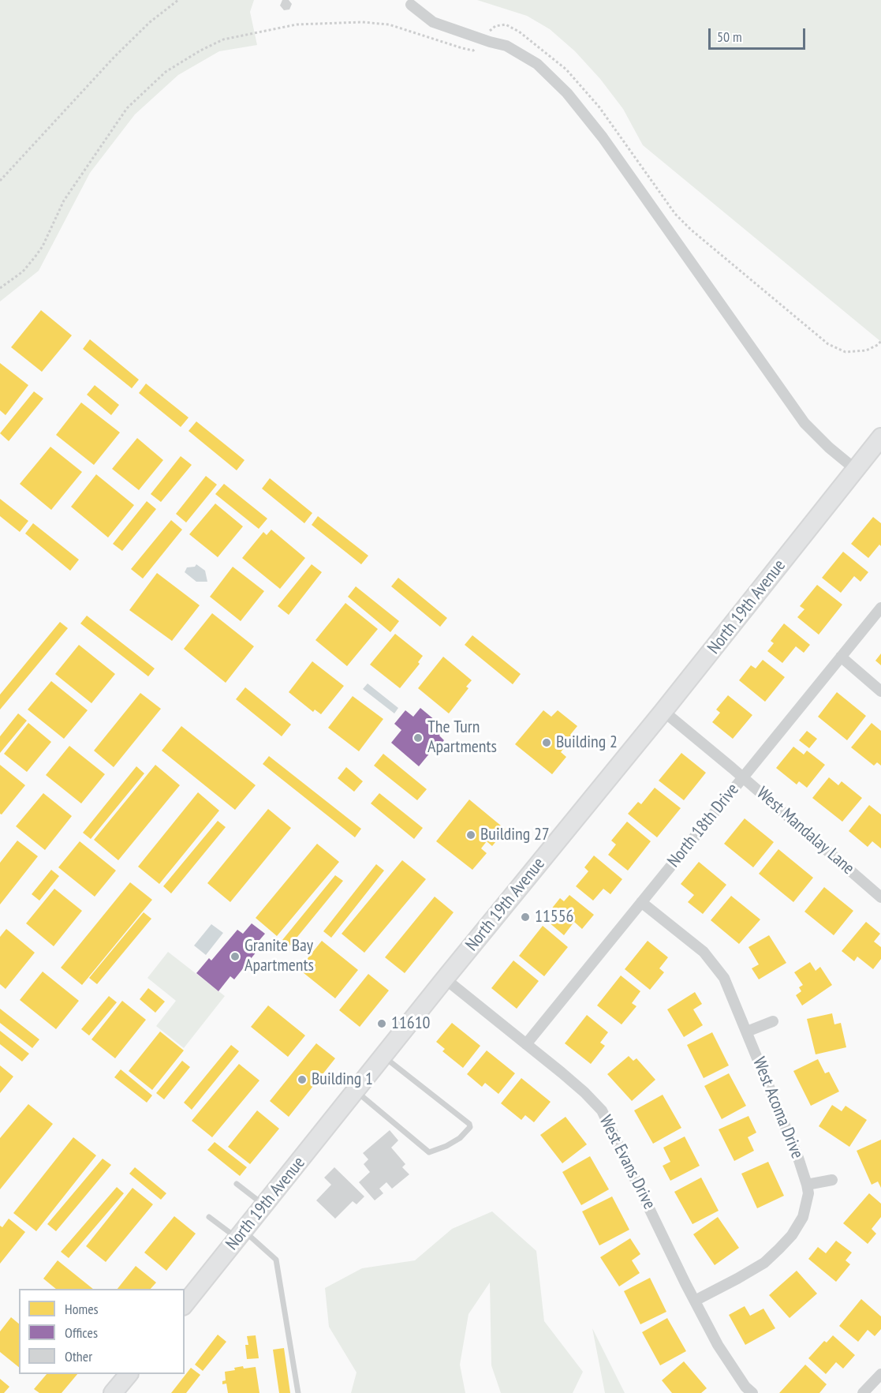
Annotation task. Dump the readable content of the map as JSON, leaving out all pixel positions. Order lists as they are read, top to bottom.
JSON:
{
  "streets": {
    "main road": ["North 19th Avenue"],
    "street": [
      "North 18th Drive",
      "West Mandalay Lane",
      "West Acoma Drive",
      "West Evans Drive"
    ]
  },
  "crossings": [
    ["North 19th Avenue", "West Mandalay Lane"],
    ["North 19th Avenue", "West Evans Drive"],
    ["North 18th Drive", "West Mandalay Lane"],
    ["North 18th Drive", "West Acoma Drive"],
    ["North 18th Drive", "West Evans Drive"],
    ["West Acoma Drive", "West Evans Drive"]
  ],
  "places": [
    "The Turn Apartments",
    "Building 2",
    "Building 27",
    "11556",
    "Granite Bay Apartments",
    "11610",
    "Building 1"
  ],
  "legend": ["Homes", "Offices", "Other"],
  "scale_bar": "50 m"
}
